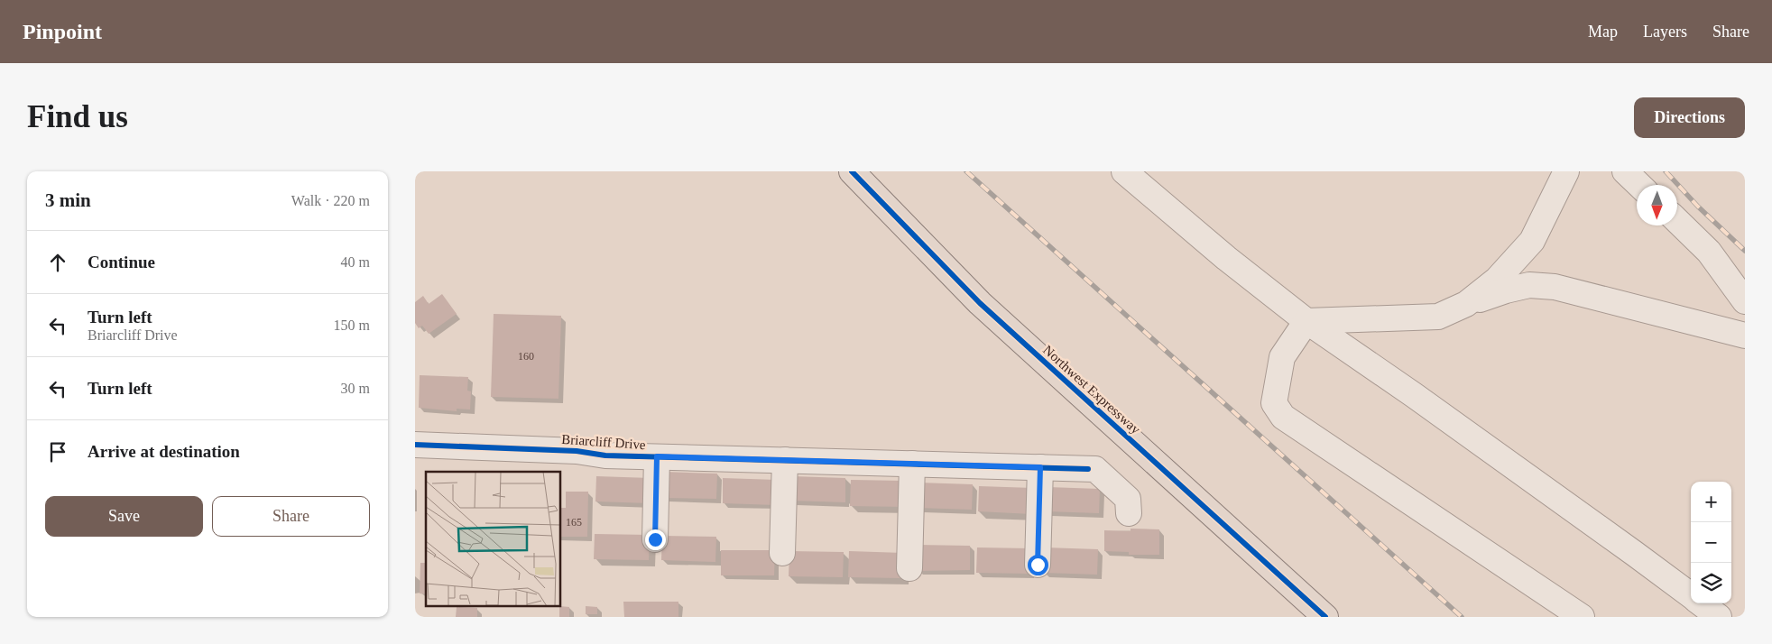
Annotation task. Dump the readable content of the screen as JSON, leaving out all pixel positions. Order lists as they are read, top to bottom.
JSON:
{
  "streets": {
    "main road": ["Northwest Expressway"],
    "street": ["Briarcliff Drive"]
  },
  "house_numbers": ["160", "165"],
  "north": "bottom",
  "page": {
    "header": "Pinpoint",
    "nav": ["Map", "Layers", "Share"],
    "buttons": [
      "Directions",
      ["Save", "Share"]
    ],
    "title": "Find us",
    "heading": ["3 min", "Walk · 220 m"],
    "list": [
      ["Continue", "40 m"],
      ["Turn left", "Briarcliff Drive", "150 m"],
      ["Turn left", "30 m"],
      "Arrive at destination"
    ],
    "map_buttons": ["+", "−"]
  }
}
